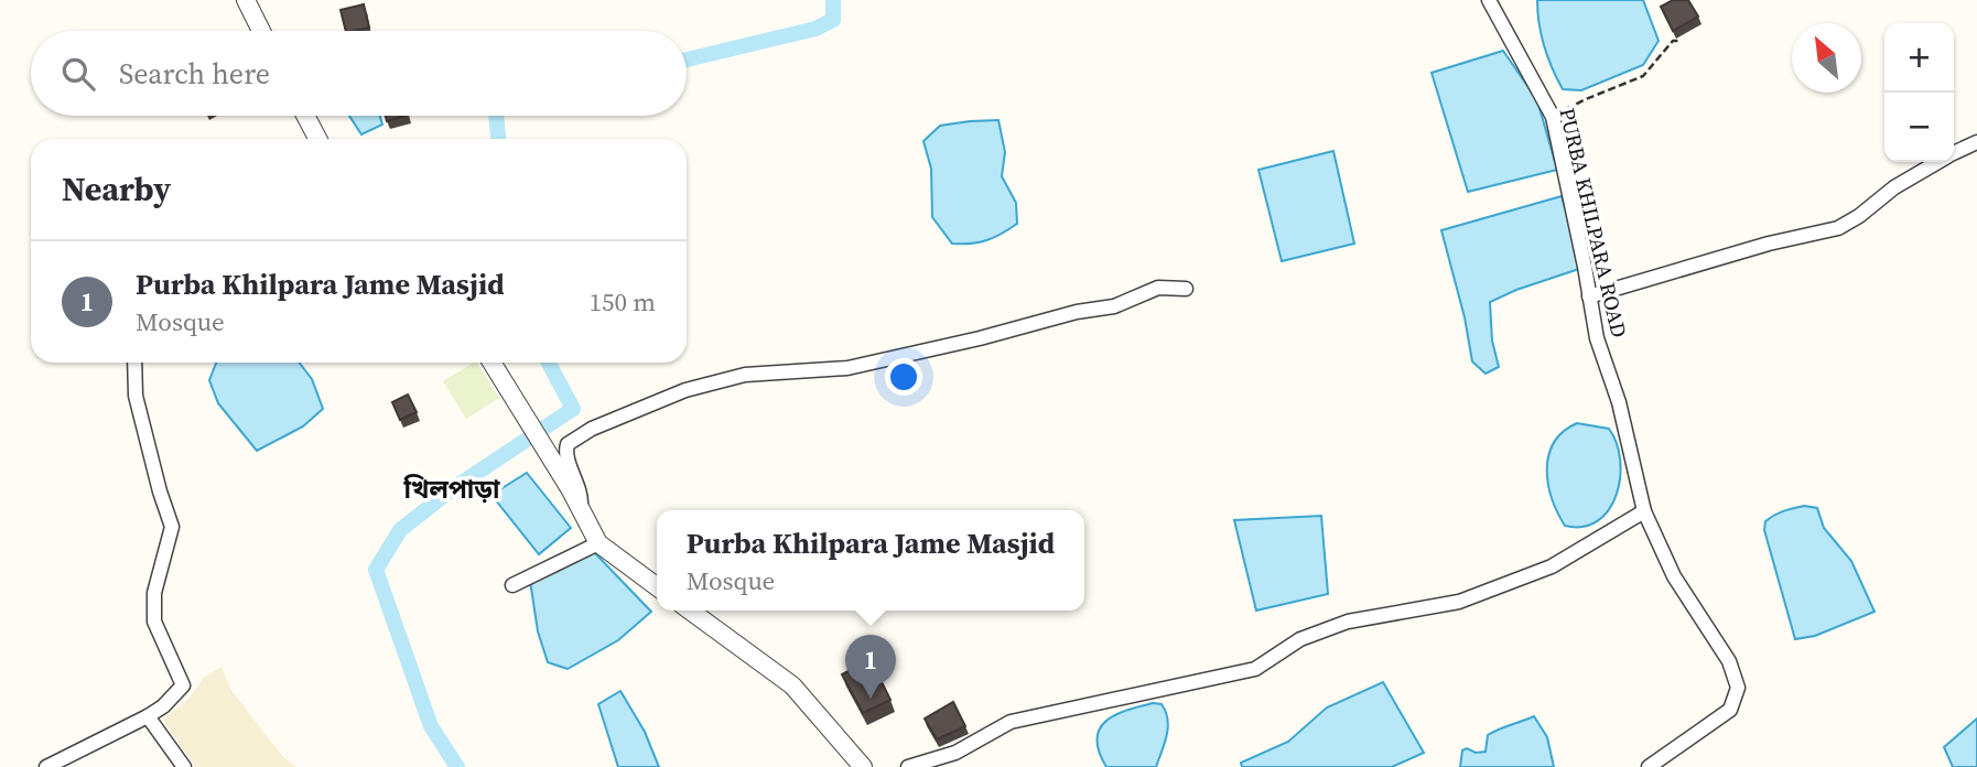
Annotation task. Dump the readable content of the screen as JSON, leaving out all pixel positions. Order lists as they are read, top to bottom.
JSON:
{
  "streets": {
    "street": ["PURBA KHILPARA ROAD"]
  },
  "districts": ["খিলপাড়া"],
  "north": "top left",
  "page": {
    "map_buttons": ["+", "−"],
    "search": "Search here",
    "heading": "Nearby",
    "list": [
      {
        "mark": "1",
        "name": "Purba Khilpara Jame Masjid",
        "note": "Mosque",
        "value": "150 m"
      }
    ],
    "popup": ["Purba Khilpara Jame Masjid", "Mosque"],
    "pins": "1"
  }
}
